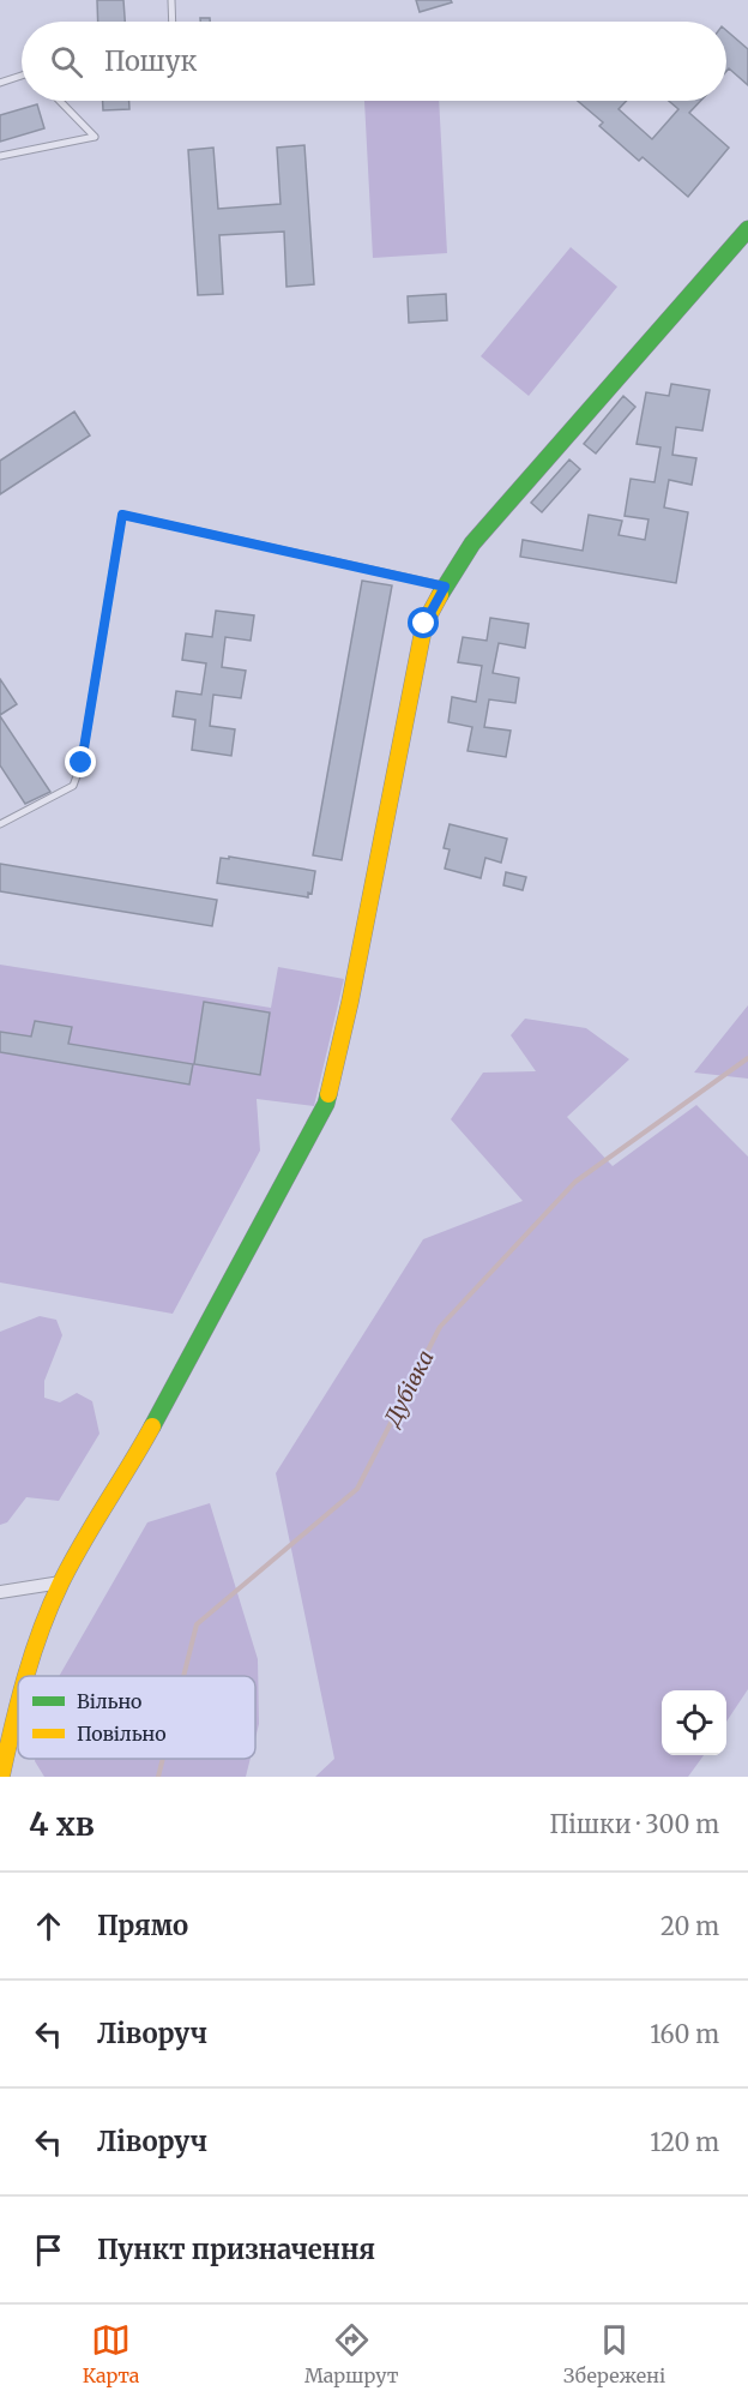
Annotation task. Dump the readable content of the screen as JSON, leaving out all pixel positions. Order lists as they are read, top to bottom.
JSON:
{
  "water": ["Дубівка"],
  "legend": ["Вільно", "Повільно"],
  "page": {
    "search": "Пошук",
    "heading": ["4 хв", "Пішки · 300 m"],
    "list": [
      ["Прямо", "20 m"],
      ["Ліворуч", "160 m"],
      ["Ліворуч", "120 m"],
      "Пункт призначення"
    ],
    "nav": ["Карта", "Маршрут", "Збережені"]
  }
}
